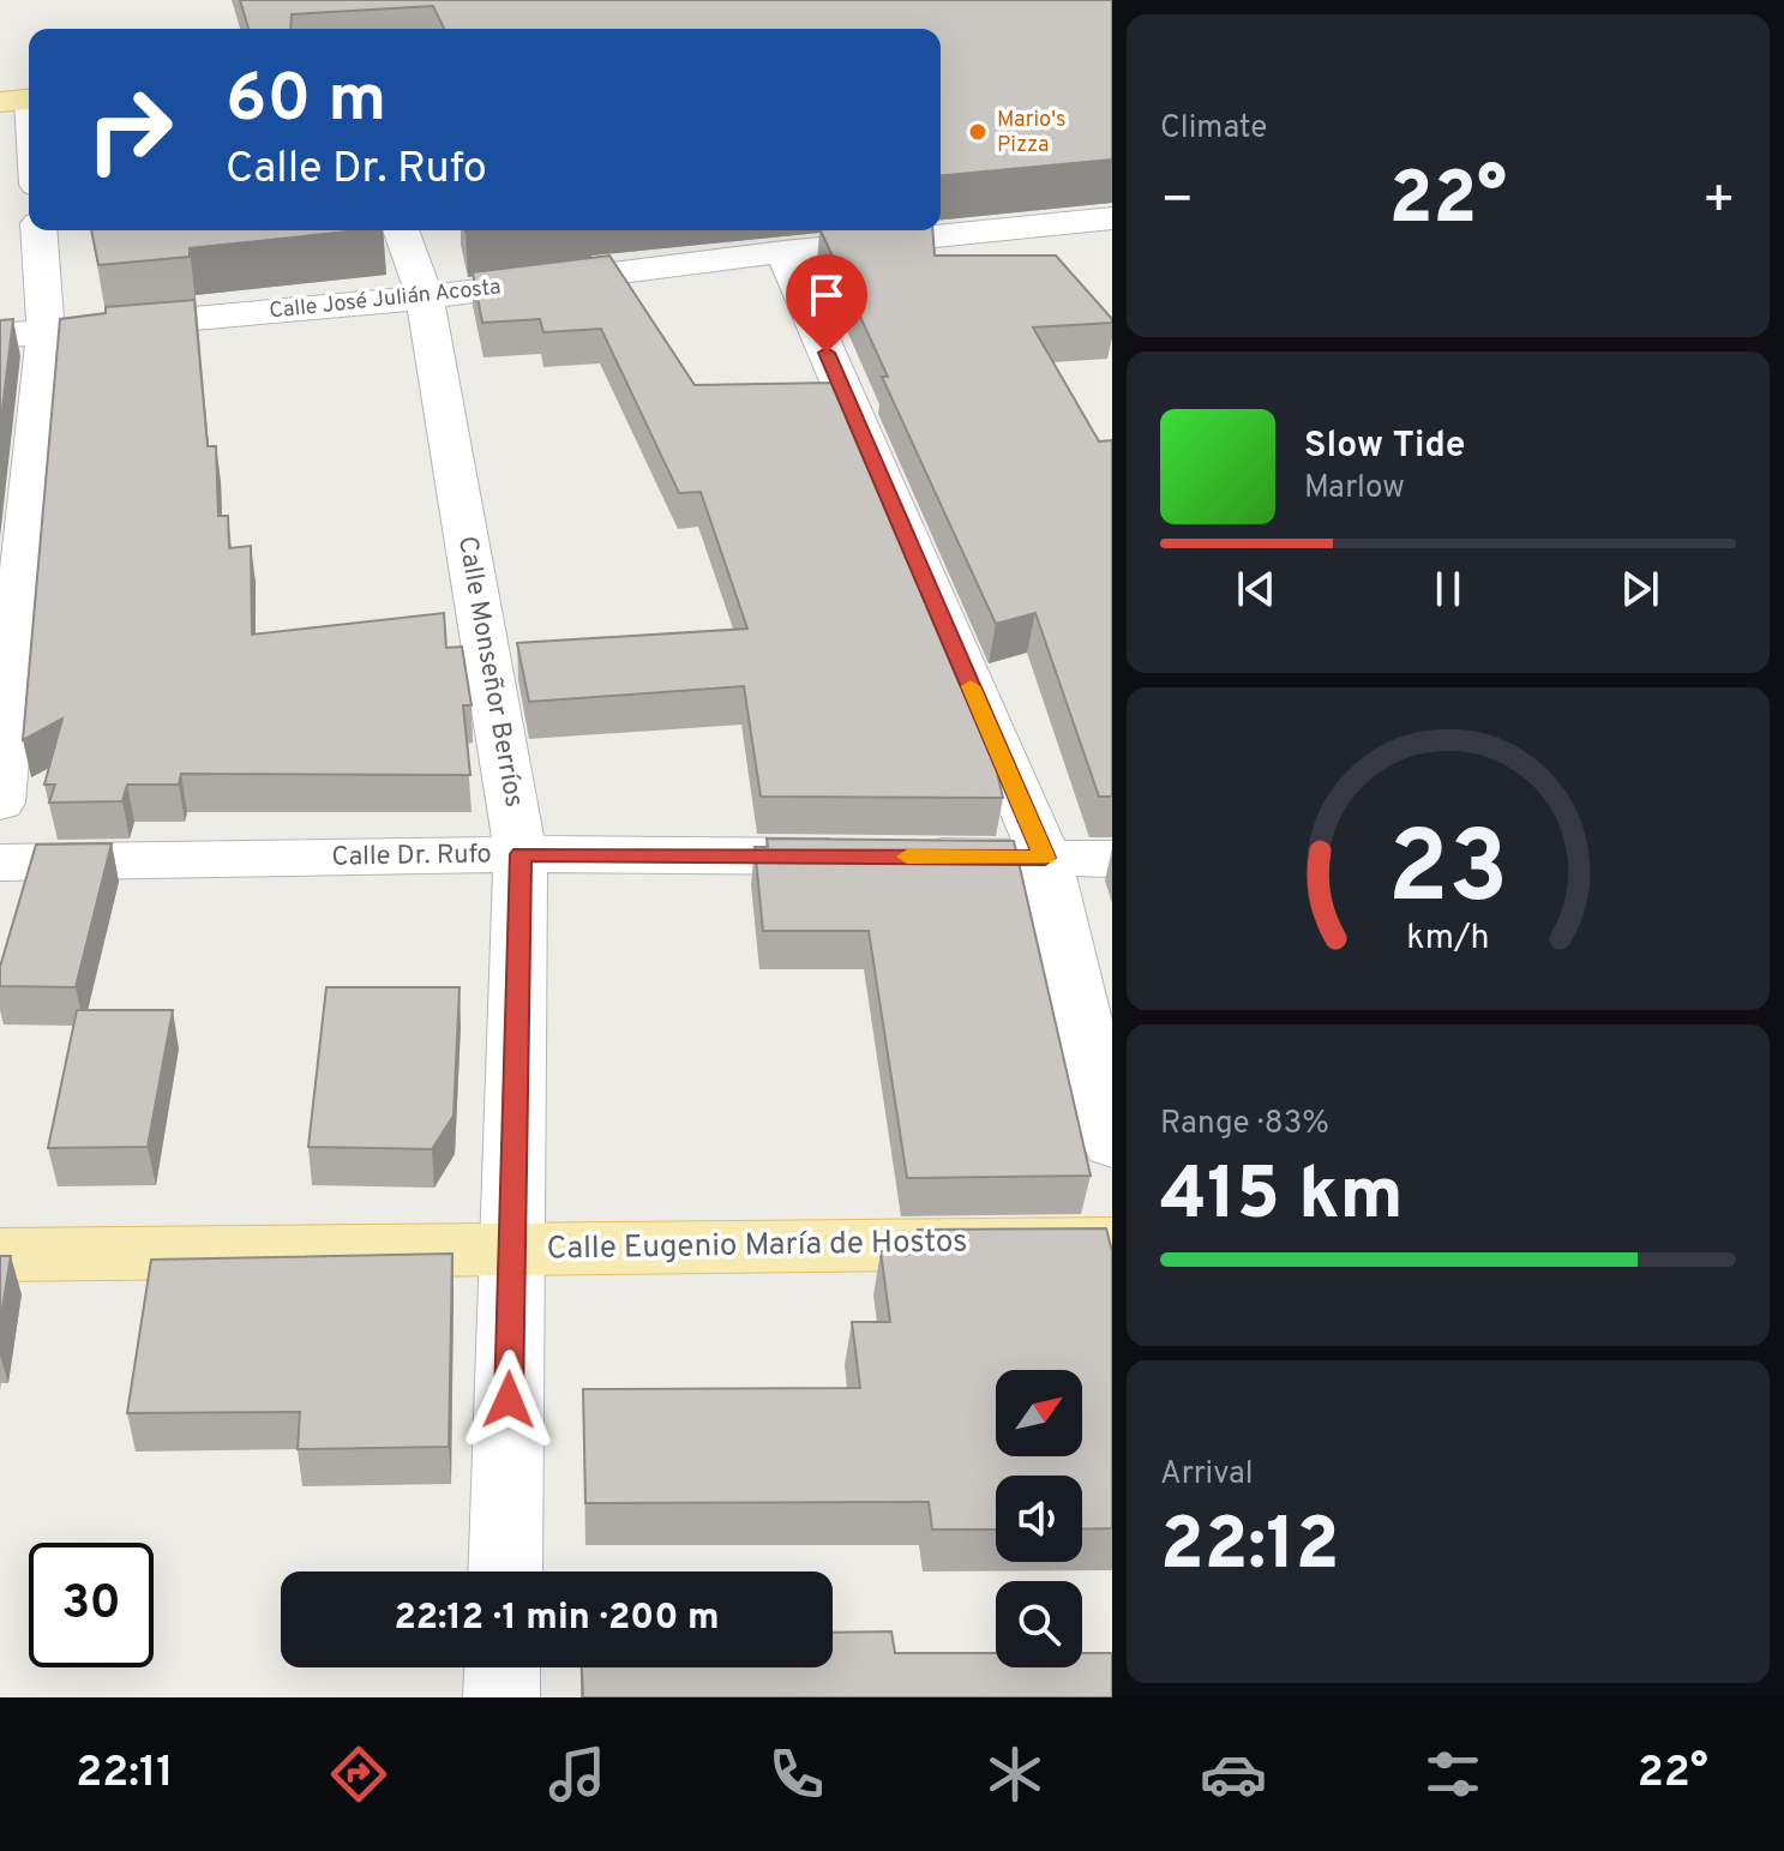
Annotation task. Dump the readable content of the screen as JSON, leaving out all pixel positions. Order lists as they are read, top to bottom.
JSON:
{
  "streets": {
    "main road": ["Calle Eugenio María de Hostos"],
    "street": ["Calle José Julián Acosta", "Calle Monseñor Berríos", "Calle Dr. Rufo"]
  },
  "crossings": [
    ["Calle José Julián Acosta", "Calle Monseñor Berríos"],
    ["Calle Monseñor Berríos", "Calle Dr. Rufo"],
    ["Calle Monseñor Berríos", "Calle Eugenio María de Hostos"]
  ],
  "places": ["Mario's Pizza"],
  "north": "top right",
  "page": {
    "tile": [
      "Climate",
      ["Range · 83%", "415 km"],
      ["Arrival", "22:12"]
    ],
    "turn": ["60 m", "Calle Dr. Rufo"],
    "heat": ["−", "22°", "+"],
    "song": ["Slow Tide", "Marlow"],
    "limit": "30",
    "trip": "22:12 · 1 min · 200 m",
    "tabs": ["22:11", "22°"],
    "gauge": ["23", "km/h"]
  }
}
